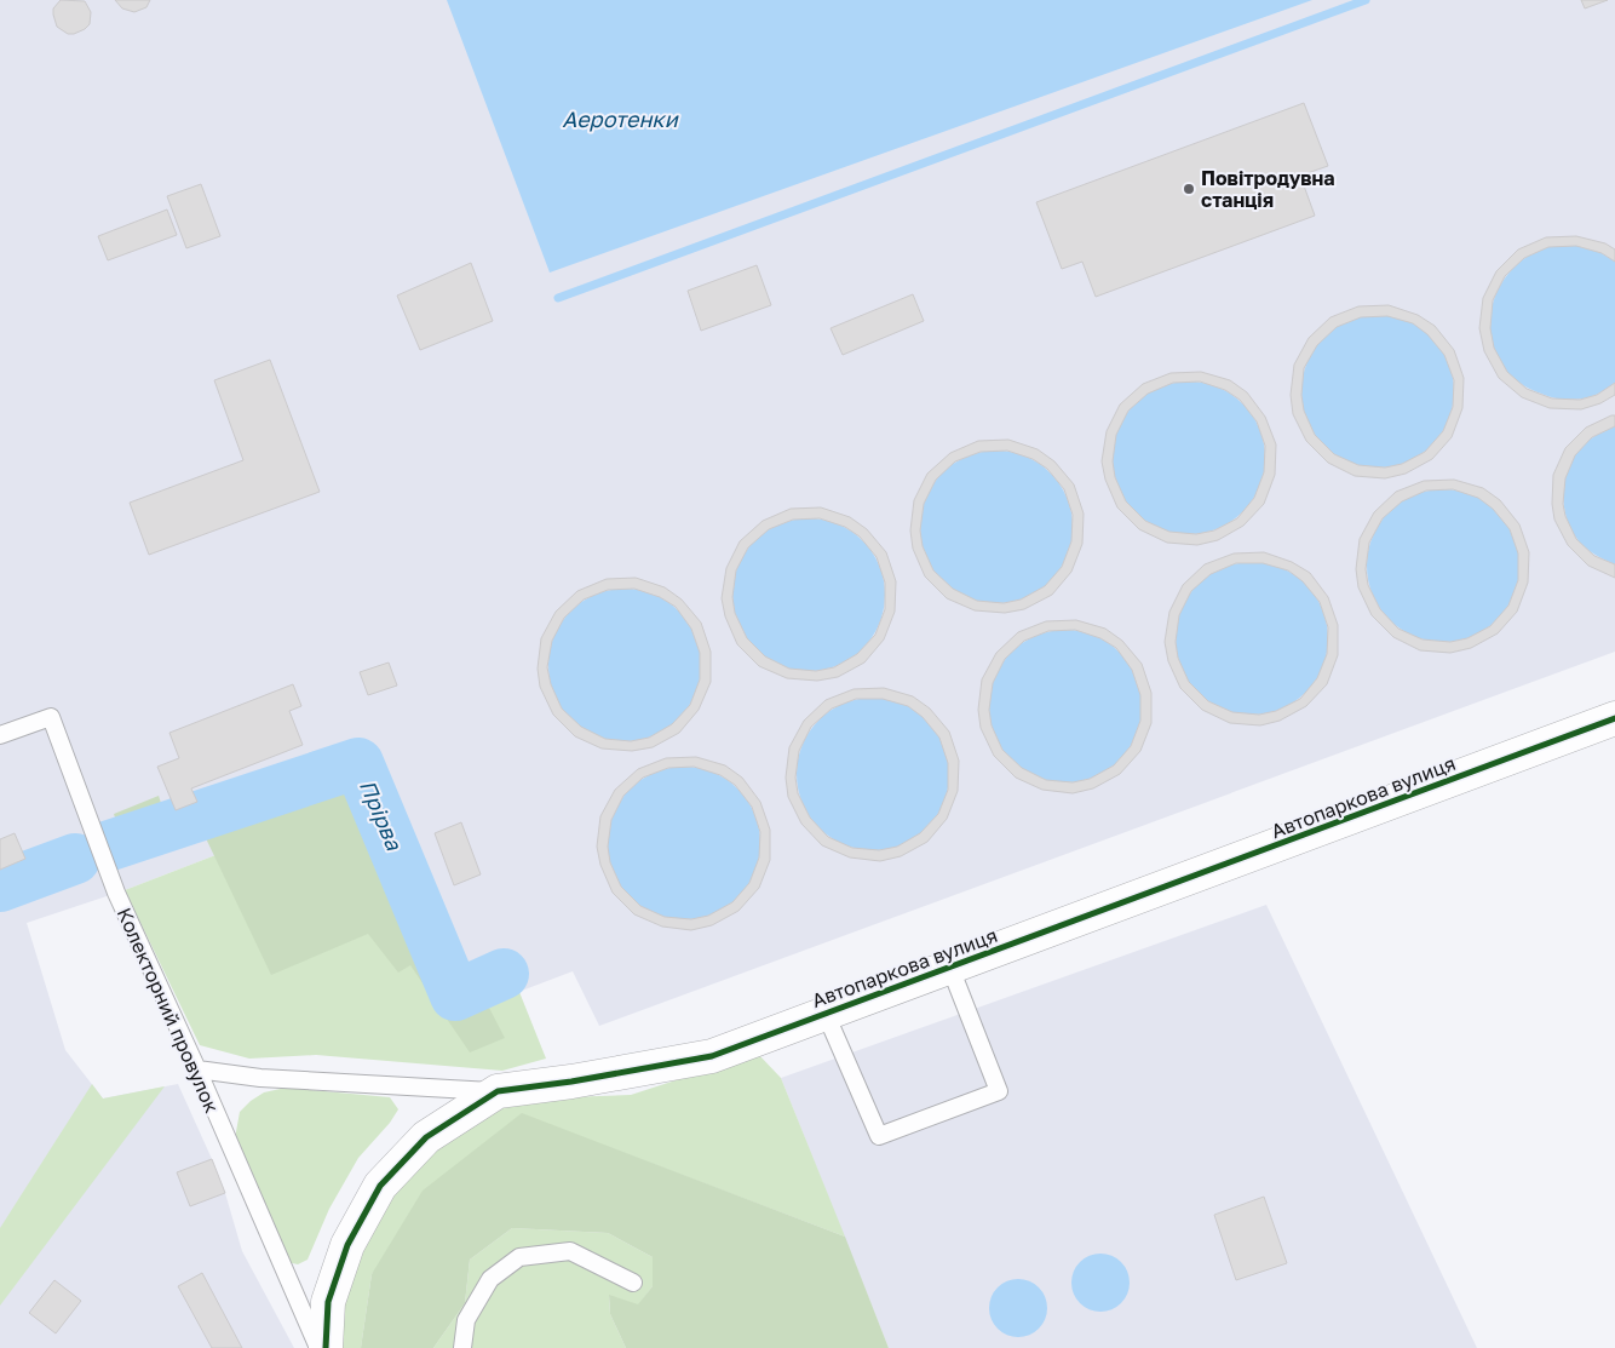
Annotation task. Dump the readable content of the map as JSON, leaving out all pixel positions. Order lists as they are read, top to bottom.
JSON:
{
  "streets": {
    "street": ["Автопаркова вулиця"],
    "lane": ["Колекторний провулок"]
  },
  "water": ["Аеротенки", "Прірва"],
  "places": ["Повітродувна станція"]
}
